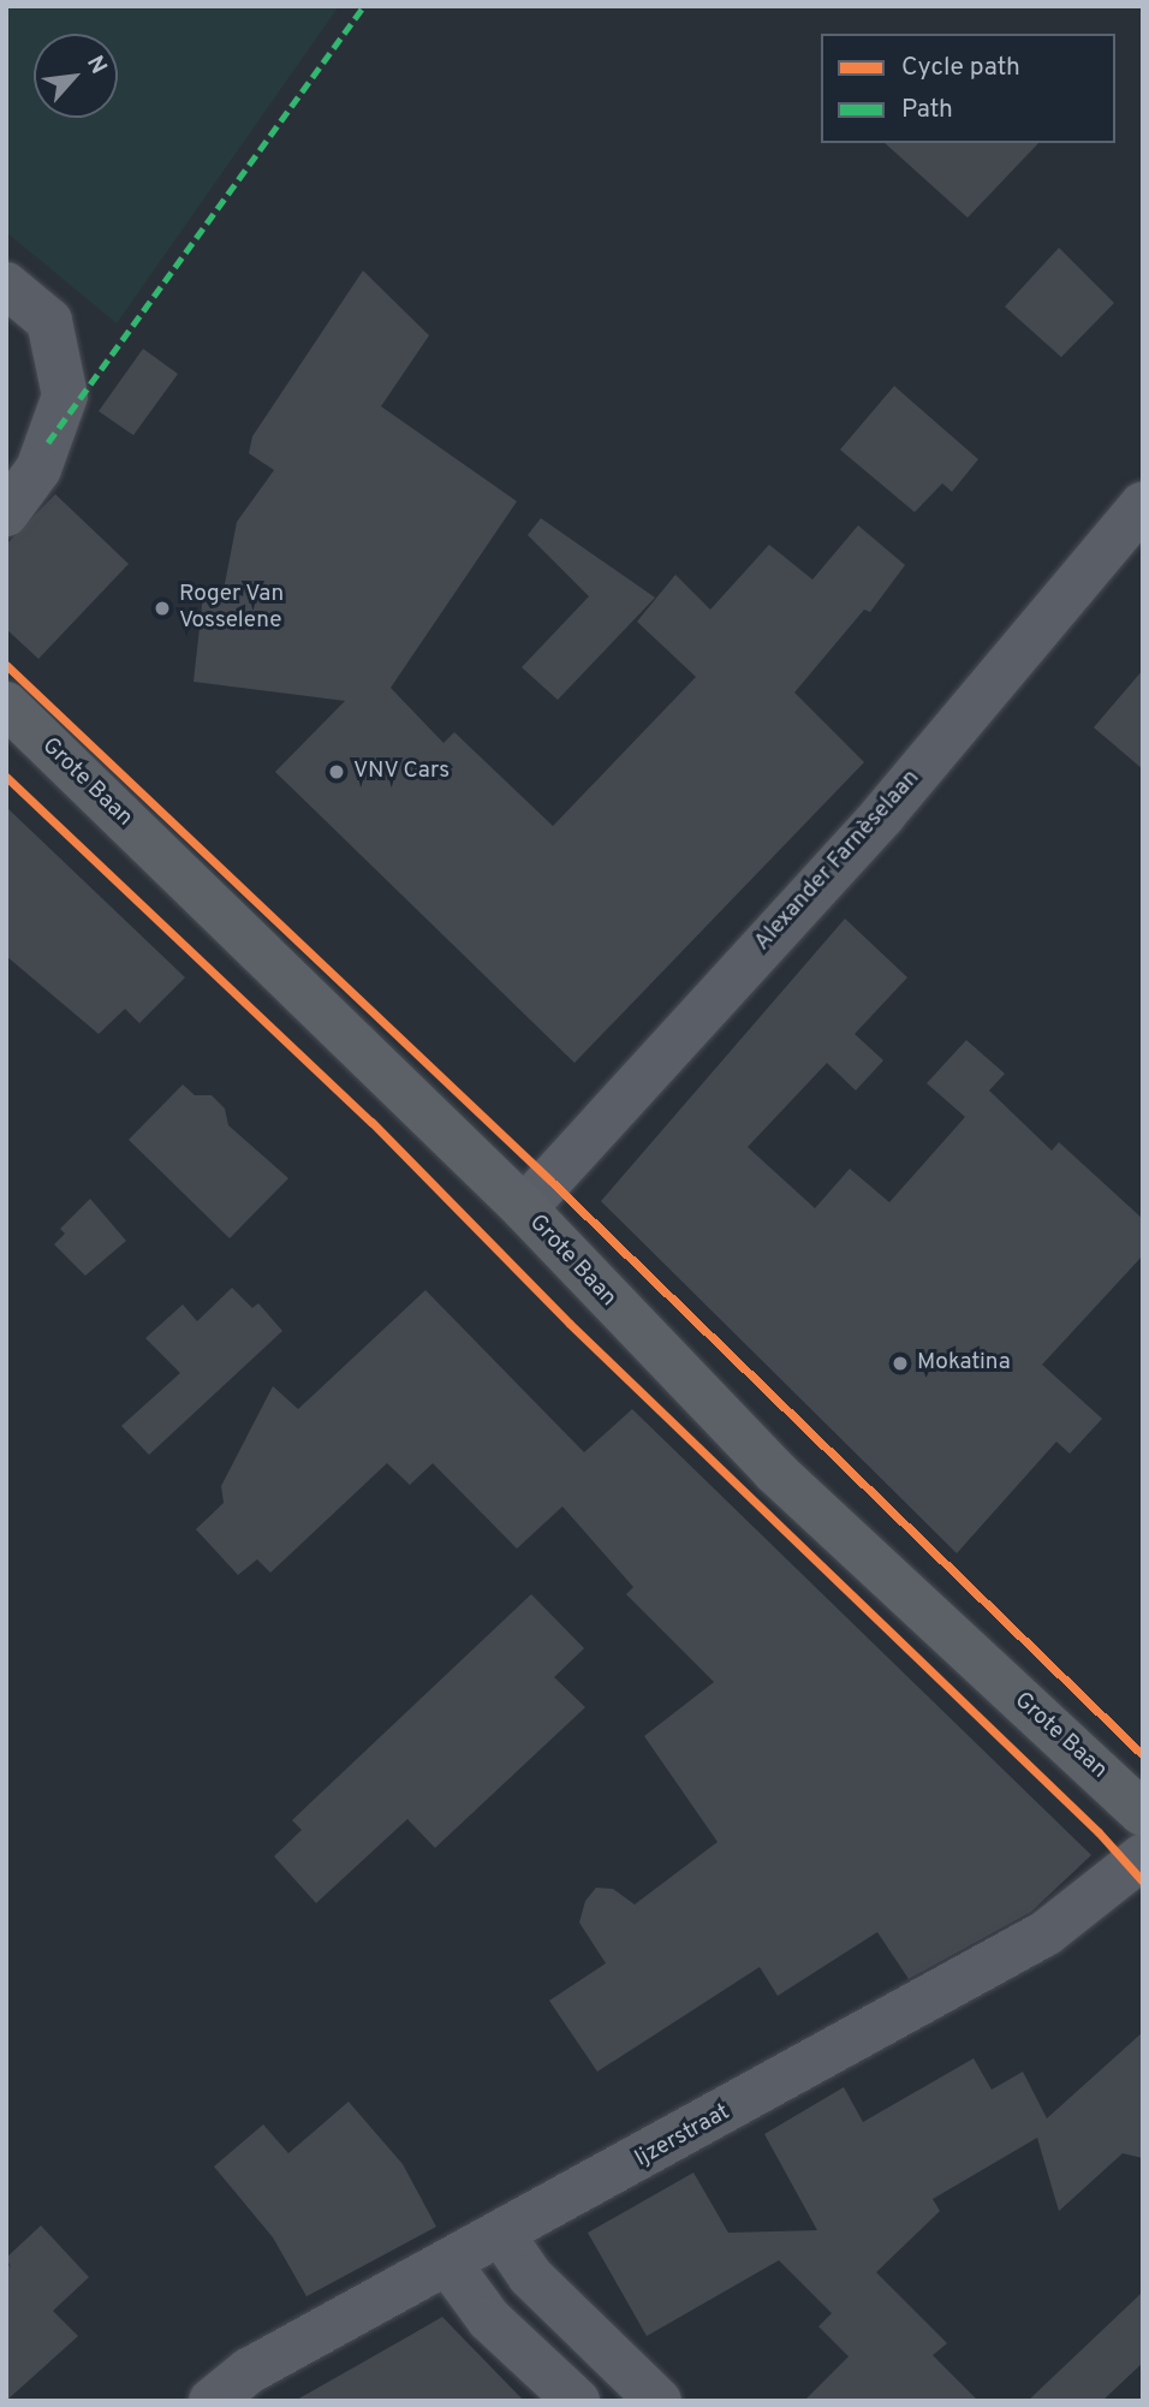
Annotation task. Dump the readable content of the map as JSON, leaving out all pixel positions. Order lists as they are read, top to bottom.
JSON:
{
  "streets": {
    "main road": ["Grote Baan"],
    "street": ["Alexander Farnèselaan", "Ijzerstraat"]
  },
  "crossings": [
    ["Grote Baan", "Alexander Farnèselaan"]
  ],
  "places": ["Roger Van Vosselene", "VNV Cars", "Mokatina"],
  "legend": ["Cycle path", "Path"],
  "north": "top right"
}
